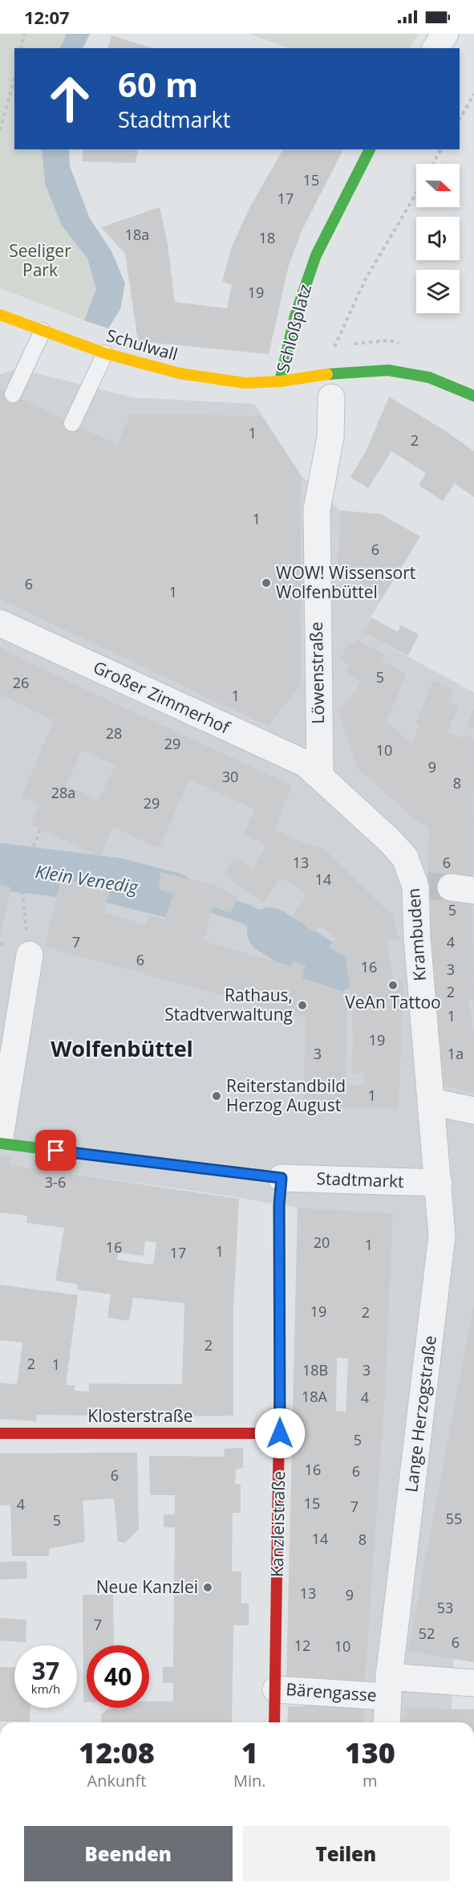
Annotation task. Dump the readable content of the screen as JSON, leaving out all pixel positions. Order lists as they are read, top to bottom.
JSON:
{
  "streets": {
    "street": [
      "Schloßplatz",
      "Schulwall",
      "Löwenstraße",
      "Großer Zimmerhof",
      "Krambuden",
      "Stadtmarkt",
      "Lange Herzogstraße",
      "Klosterstraße",
      "Kanzleistraße",
      "Bärengasse"
    ]
  },
  "crossings": [
    ["Schloßplatz", "Schulwall"],
    ["Löwenstraße", "Großer Zimmerhof"],
    ["Löwenstraße", "Krambuden"],
    ["Großer Zimmerhof", "Krambuden"],
    ["Krambuden", "Lange Herzogstraße"],
    ["Stadtmarkt", "Lange Herzogstraße"],
    ["Stadtmarkt", "Kanzleistraße"],
    ["Lange Herzogstraße", "Bärengasse"],
    ["Klosterstraße", "Kanzleistraße"],
    ["Kanzleistraße", "Bärengasse"]
  ],
  "districts": ["Wolfenbüttel"],
  "water": ["Klein Venedig"],
  "parks": ["Seeliger Park"],
  "places": [
    "WOW! Wissensort Wolfenbüttel",
    "VeAn Tattoo",
    "Rathaus, Stadtverwaltung",
    "Reiterstandbild Herzog August",
    "Neue Kanzlei"
  ],
  "house_numbers": [
    "15",
    "17",
    "18a",
    "18",
    "19",
    "1",
    "2",
    "1",
    "6",
    "6",
    "1",
    "5",
    "26",
    "1",
    "28",
    "29",
    "10",
    "9",
    "30",
    "8",
    "28a",
    "29",
    "13",
    "6",
    "14",
    "5",
    "7",
    "4",
    "6",
    "16",
    "3",
    "2",
    "1",
    "19",
    "3",
    "1a",
    "1",
    "3-6",
    "20",
    "1",
    "16",
    "1",
    "17",
    "19",
    "2",
    "2",
    "2",
    "1",
    "18B",
    "3",
    "18A",
    "4",
    "5",
    "16",
    "6",
    "6",
    "15",
    "4",
    "7",
    "55",
    "5",
    "14",
    "8",
    "13",
    "9",
    "53",
    "7",
    "52",
    "6",
    "12",
    "10"
  ],
  "north": "right",
  "page": {
    "status": "12:07",
    "turn": ["60 m", "Stadtmarkt"],
    "speed": "37 km/h",
    "limit": "40",
    "eta": [
      "12:08",
      "Ankunft",
      "1",
      "Min.",
      "130",
      "m"
    ],
    "buttons": ["Beenden", "Teilen"]
  }
}
